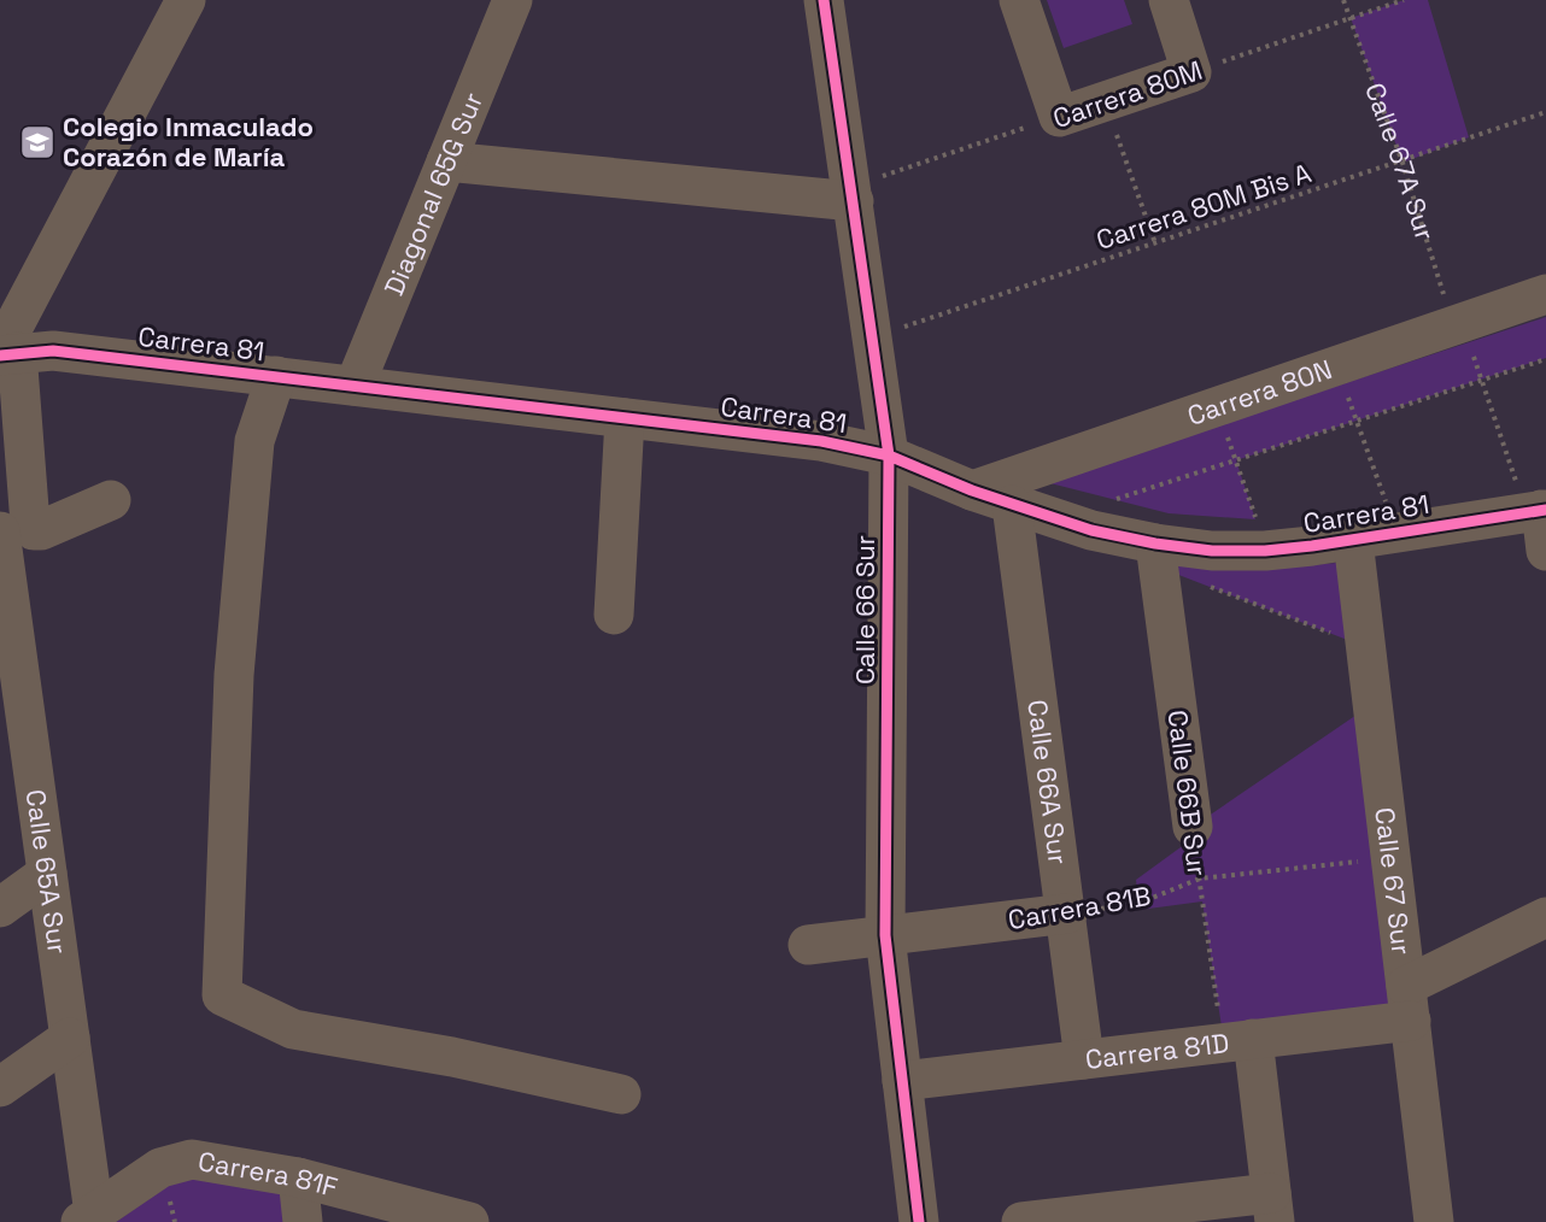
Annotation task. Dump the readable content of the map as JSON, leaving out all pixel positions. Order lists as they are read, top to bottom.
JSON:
{
  "streets": {
    "street": [
      "Carrera 80M",
      "Diagonal 65G Sur",
      "Carrera 81",
      "Carrera 80N",
      "Calle 66 Sur",
      "Calle 66A Sur",
      "Calle 66B Sur",
      "Calle 65A Sur",
      "Calle 67 Sur",
      "Carrera 81B",
      "Carrera 81D",
      "Carrera 81F"
    ],
    "path": ["Calle 67A Sur", "Carrera 80M Bis A"]
  },
  "crossings": [
    ["Carrera 80M", "Calle 67A Sur"],
    ["Carrera 80M", "Calle 66 Sur"],
    ["Calle 67A Sur", "Carrera 80M Bis A"],
    ["Calle 67A Sur", "Carrera 81"],
    ["Calle 67A Sur", "Carrera 80N"],
    ["Diagonal 65G Sur", "Carrera 81"],
    ["Carrera 80M Bis A", "Calle 66 Sur"],
    ["Carrera 81", "Carrera 80N"],
    ["Carrera 81", "Calle 66 Sur"],
    ["Carrera 81", "Calle 66A Sur"],
    ["Carrera 81", "Calle 66B Sur"],
    ["Carrera 81", "Calle 67 Sur"],
    ["Calle 66 Sur", "Carrera 81B"],
    ["Calle 66 Sur", "Carrera 81D"],
    ["Calle 66A Sur", "Carrera 81B"],
    ["Calle 66A Sur", "Carrera 81D"],
    ["Calle 66B Sur", "Carrera 81B"],
    ["Calle 66B Sur", "Carrera 81D"],
    ["Calle 65A Sur", "Carrera 81F"],
    ["Calle 67 Sur", "Carrera 81B"],
    ["Calle 67 Sur", "Carrera 81D"]
  ],
  "places": {
    "school or university": ["Colegio Inmaculado Corazón de María"]
  }
}
